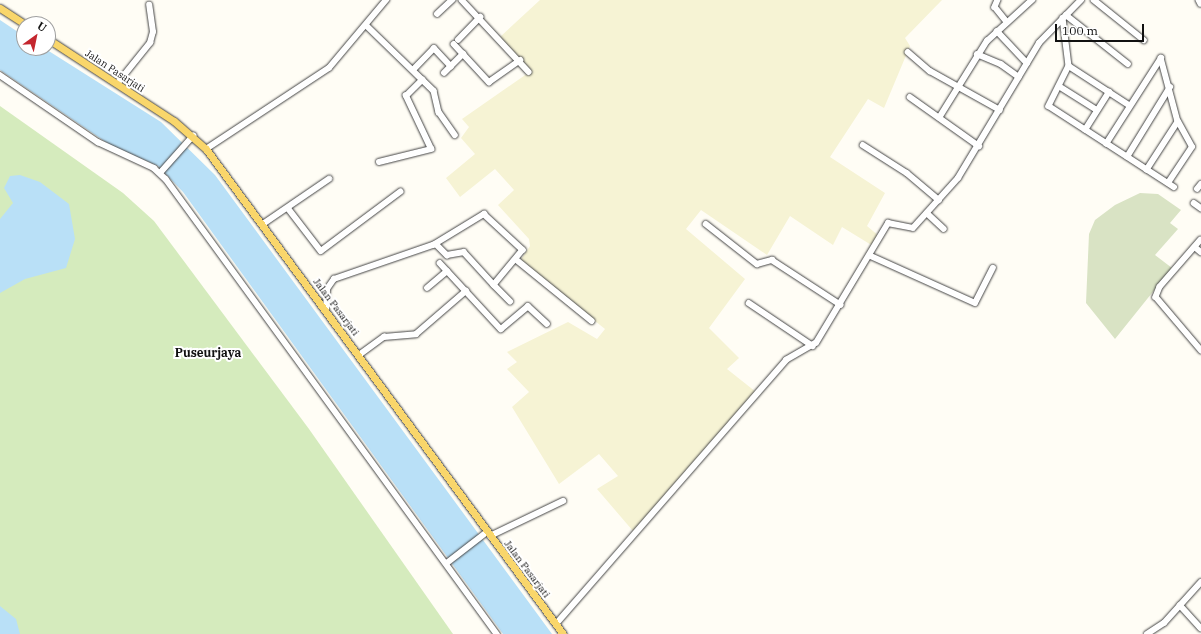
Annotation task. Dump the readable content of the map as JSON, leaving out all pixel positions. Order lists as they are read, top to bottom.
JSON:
{
  "streets": {
    "main road": ["Jalan Pasarjati"]
  },
  "districts": ["Puseurjaya"],
  "scale_bar": "100 m",
  "north": "top right"
}
